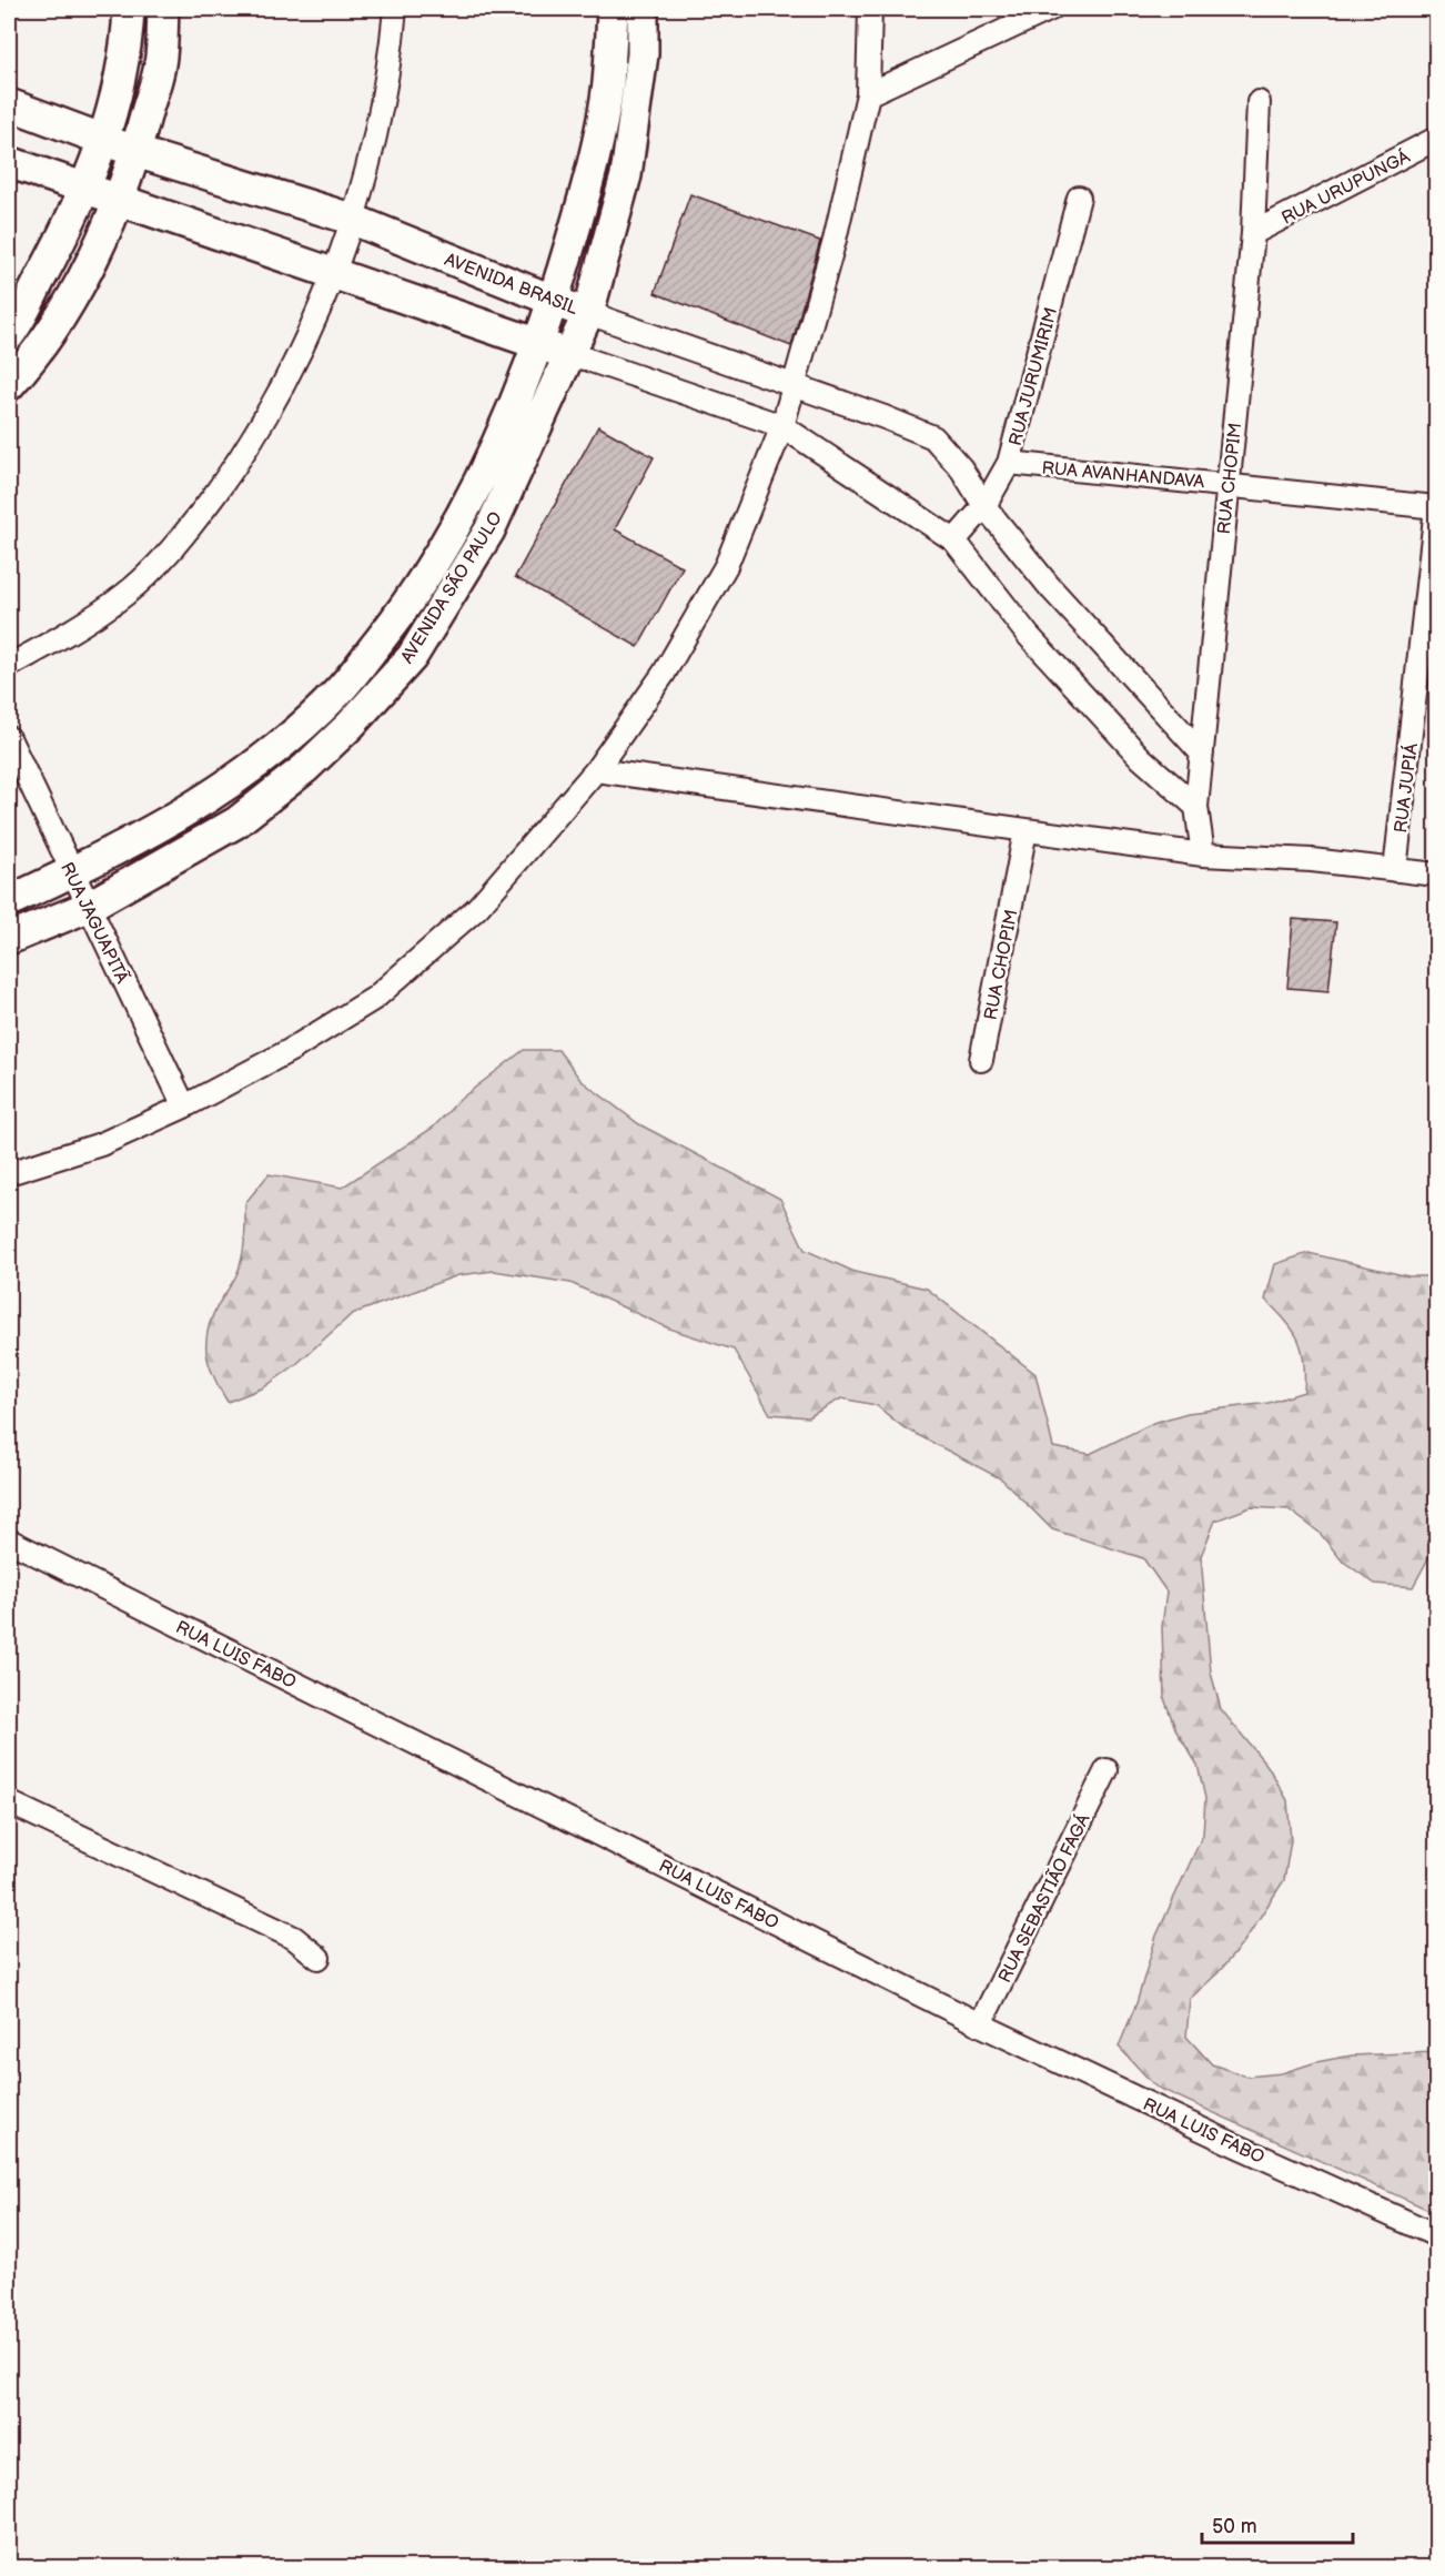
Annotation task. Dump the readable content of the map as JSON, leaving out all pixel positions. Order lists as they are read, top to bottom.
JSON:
{
  "streets": {
    "street": [
      "RUA URUPUNGÁ",
      "AVENIDA BRASIL",
      "RUA JURUMIRIM",
      "RUA AVANHANDAVA",
      "RUA CHOPIM",
      "AVENIDA SÃO PAULO",
      "RUA JUPIÁ",
      "RUA JAGUAPITÃ",
      "RUA LUIS FABO",
      "RUA SEBASTIÃO FAGÁ"
    ]
  },
  "crossings": [
    ["RUA URUPUNGÁ", "RUA CHOPIM"],
    ["AVENIDA BRASIL", "RUA JURUMIRIM"],
    ["AVENIDA BRASIL", "RUA CHOPIM"],
    ["AVENIDA BRASIL", "AVENIDA SÃO PAULO"],
    ["RUA JURUMIRIM", "RUA AVANHANDAVA"],
    ["RUA AVANHANDAVA", "RUA CHOPIM"],
    ["RUA AVANHANDAVA", "RUA JUPIÁ"],
    ["AVENIDA SÃO PAULO", "RUA JAGUAPITÃ"],
    ["RUA LUIS FABO", "RUA SEBASTIÃO FAGÁ"]
  ],
  "scale_bar": "50 m"
}
